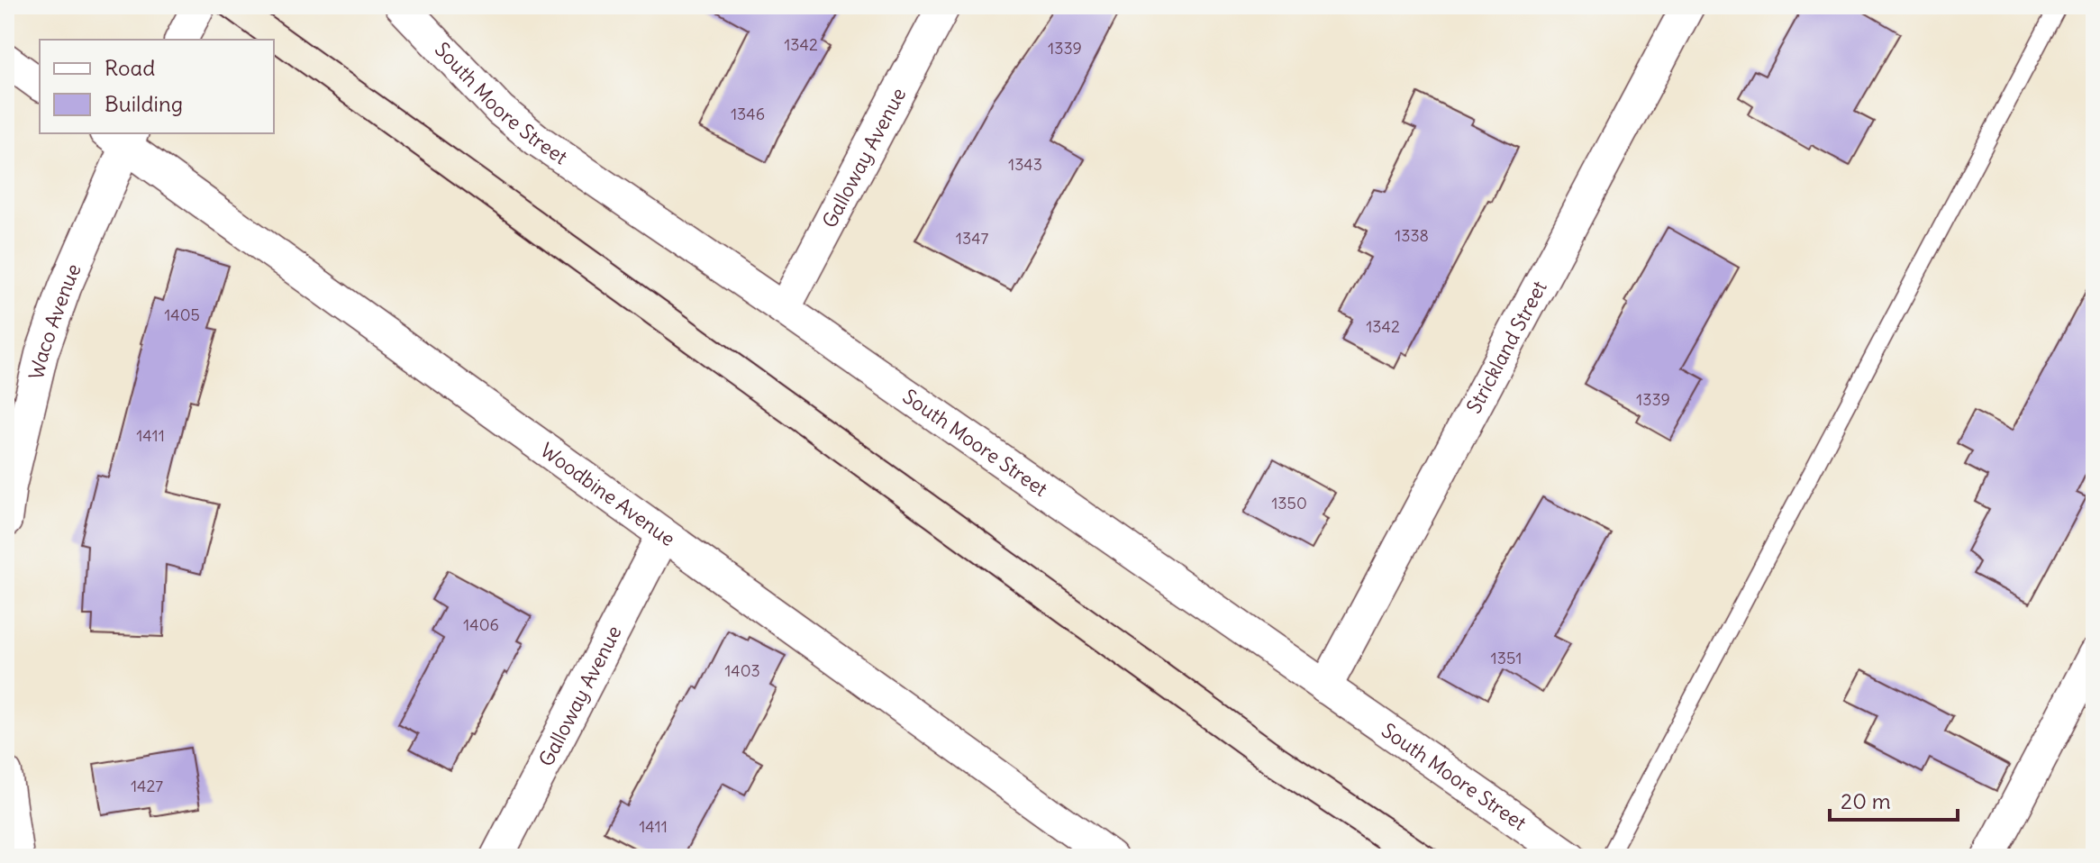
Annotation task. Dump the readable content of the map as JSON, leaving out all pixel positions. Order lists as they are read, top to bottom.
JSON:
{
  "streets": {
    "street": [
      "South Moore Street",
      "Galloway Avenue",
      "Waco Avenue",
      "Strickland Street",
      "Woodbine Avenue"
    ]
  },
  "crossings": [
    ["South Moore Street", "Galloway Avenue"],
    ["South Moore Street", "Strickland Street"],
    ["Galloway Avenue", "Woodbine Avenue"],
    ["Waco Avenue", "Woodbine Avenue"]
  ],
  "house_numbers": [
    "1342",
    "1339",
    "1346",
    "1343",
    "1338",
    "1347",
    "1405",
    "1342",
    "1339",
    "1411",
    "1350",
    "1406",
    "1351",
    "1403",
    "1427",
    "1411"
  ],
  "legend": ["Road", "Building"],
  "scale_bar": "20 m"
}
